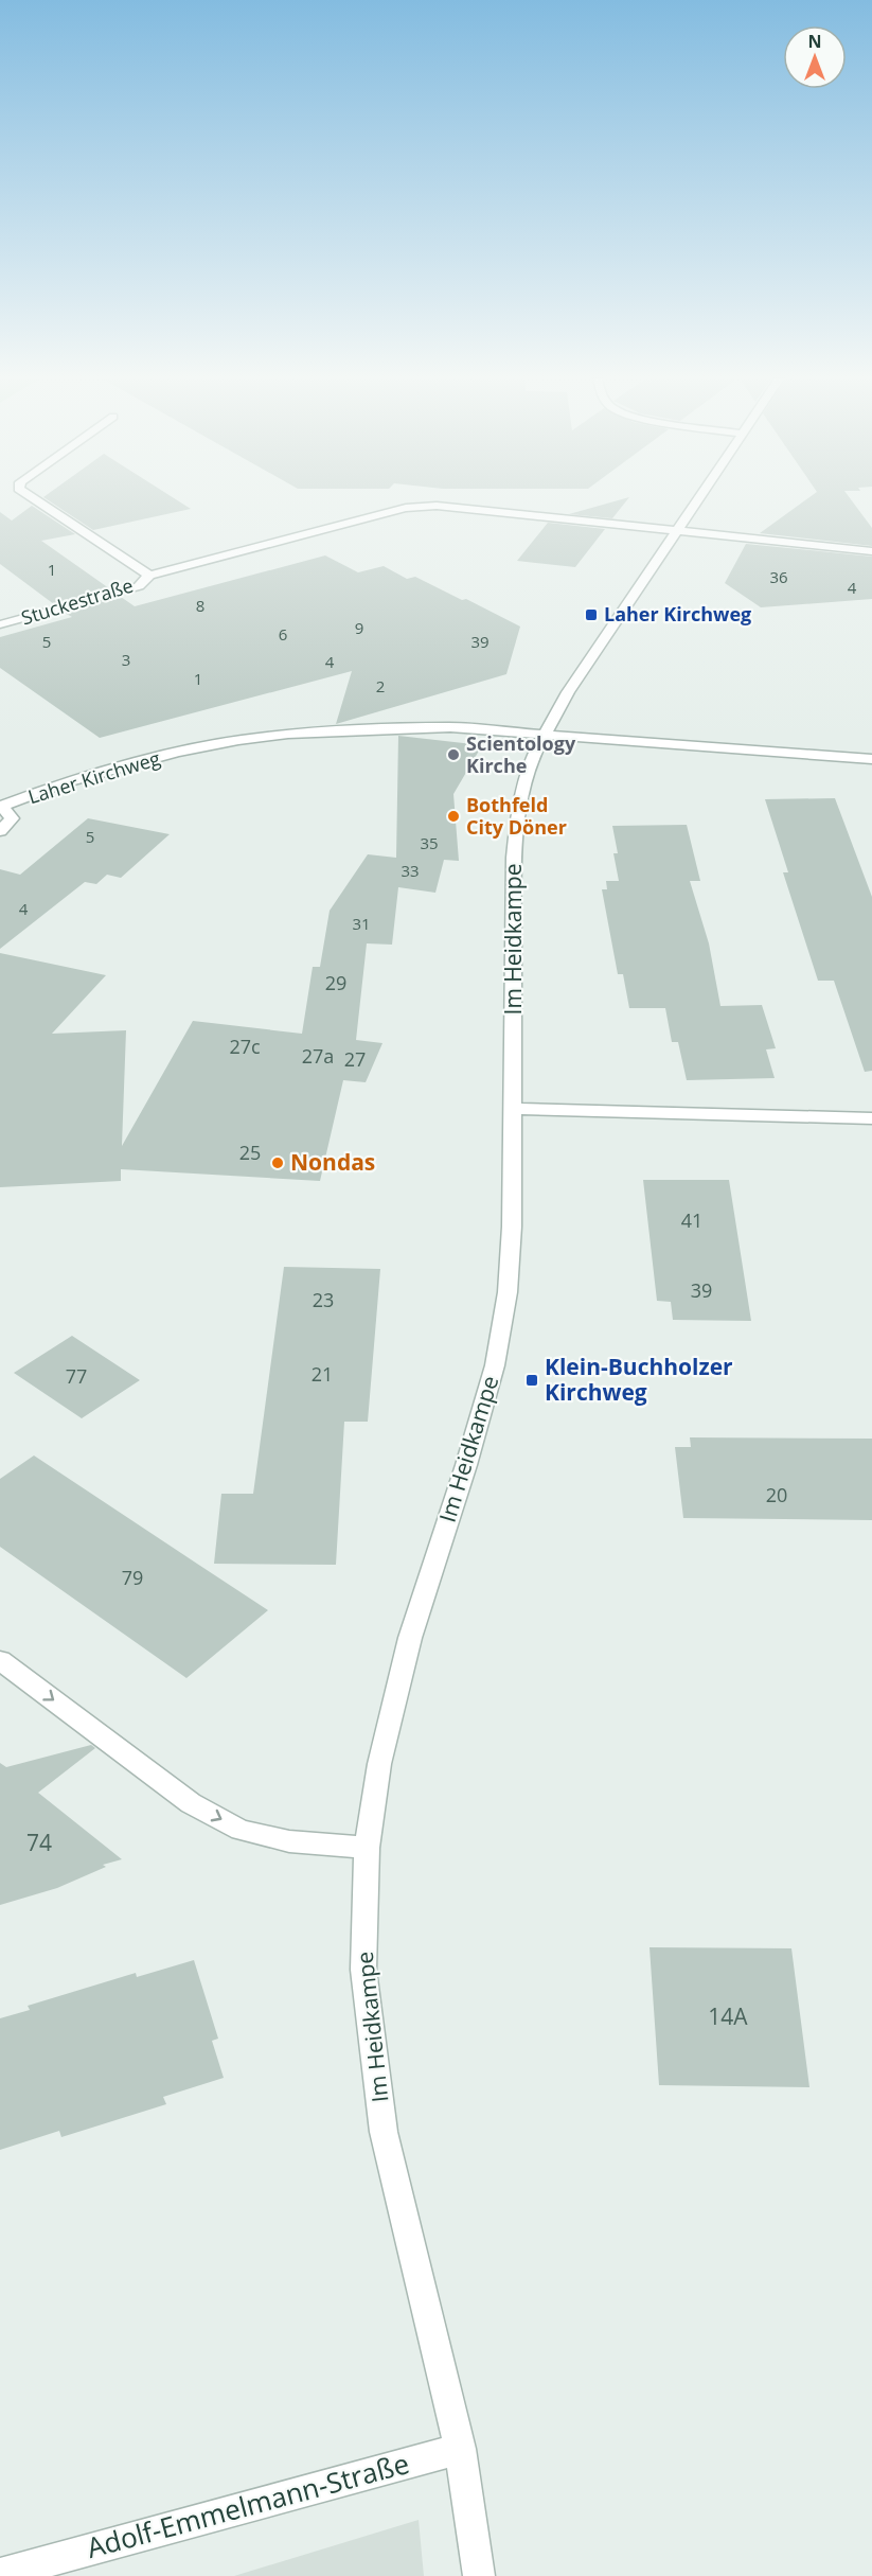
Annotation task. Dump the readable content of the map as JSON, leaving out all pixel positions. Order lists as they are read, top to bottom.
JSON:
{
  "streets": {
    "street": [
      "Stuckestraße",
      "Laher Kirchweg",
      "Im Heidkampe",
      "Adolf-Emmelmann-Straße"
    ]
  },
  "crossings": [
    ["Stuckestraße", "Im Heidkampe"],
    ["Laher Kirchweg", "Im Heidkampe"],
    ["Im Heidkampe", "Adolf-Emmelmann-Straße"]
  ],
  "places": {
    "transit": ["Laher Kirchweg", "Klein-Buchholzer Kirchweg"],
    "other": ["Scientology Kirche", "Bothfeld City Döner", "Nondas"]
  },
  "house_numbers": [
    "1",
    "36",
    "4",
    "8",
    "9",
    "6",
    "5",
    "39",
    "3",
    "4",
    "1",
    "2",
    "5",
    "35",
    "33",
    "4",
    "31",
    "29",
    "27c",
    "27a",
    "27",
    "25",
    "41",
    "39",
    "23",
    "21",
    "77",
    "20",
    "79",
    "74",
    "14A"
  ],
  "north": "top"
}
